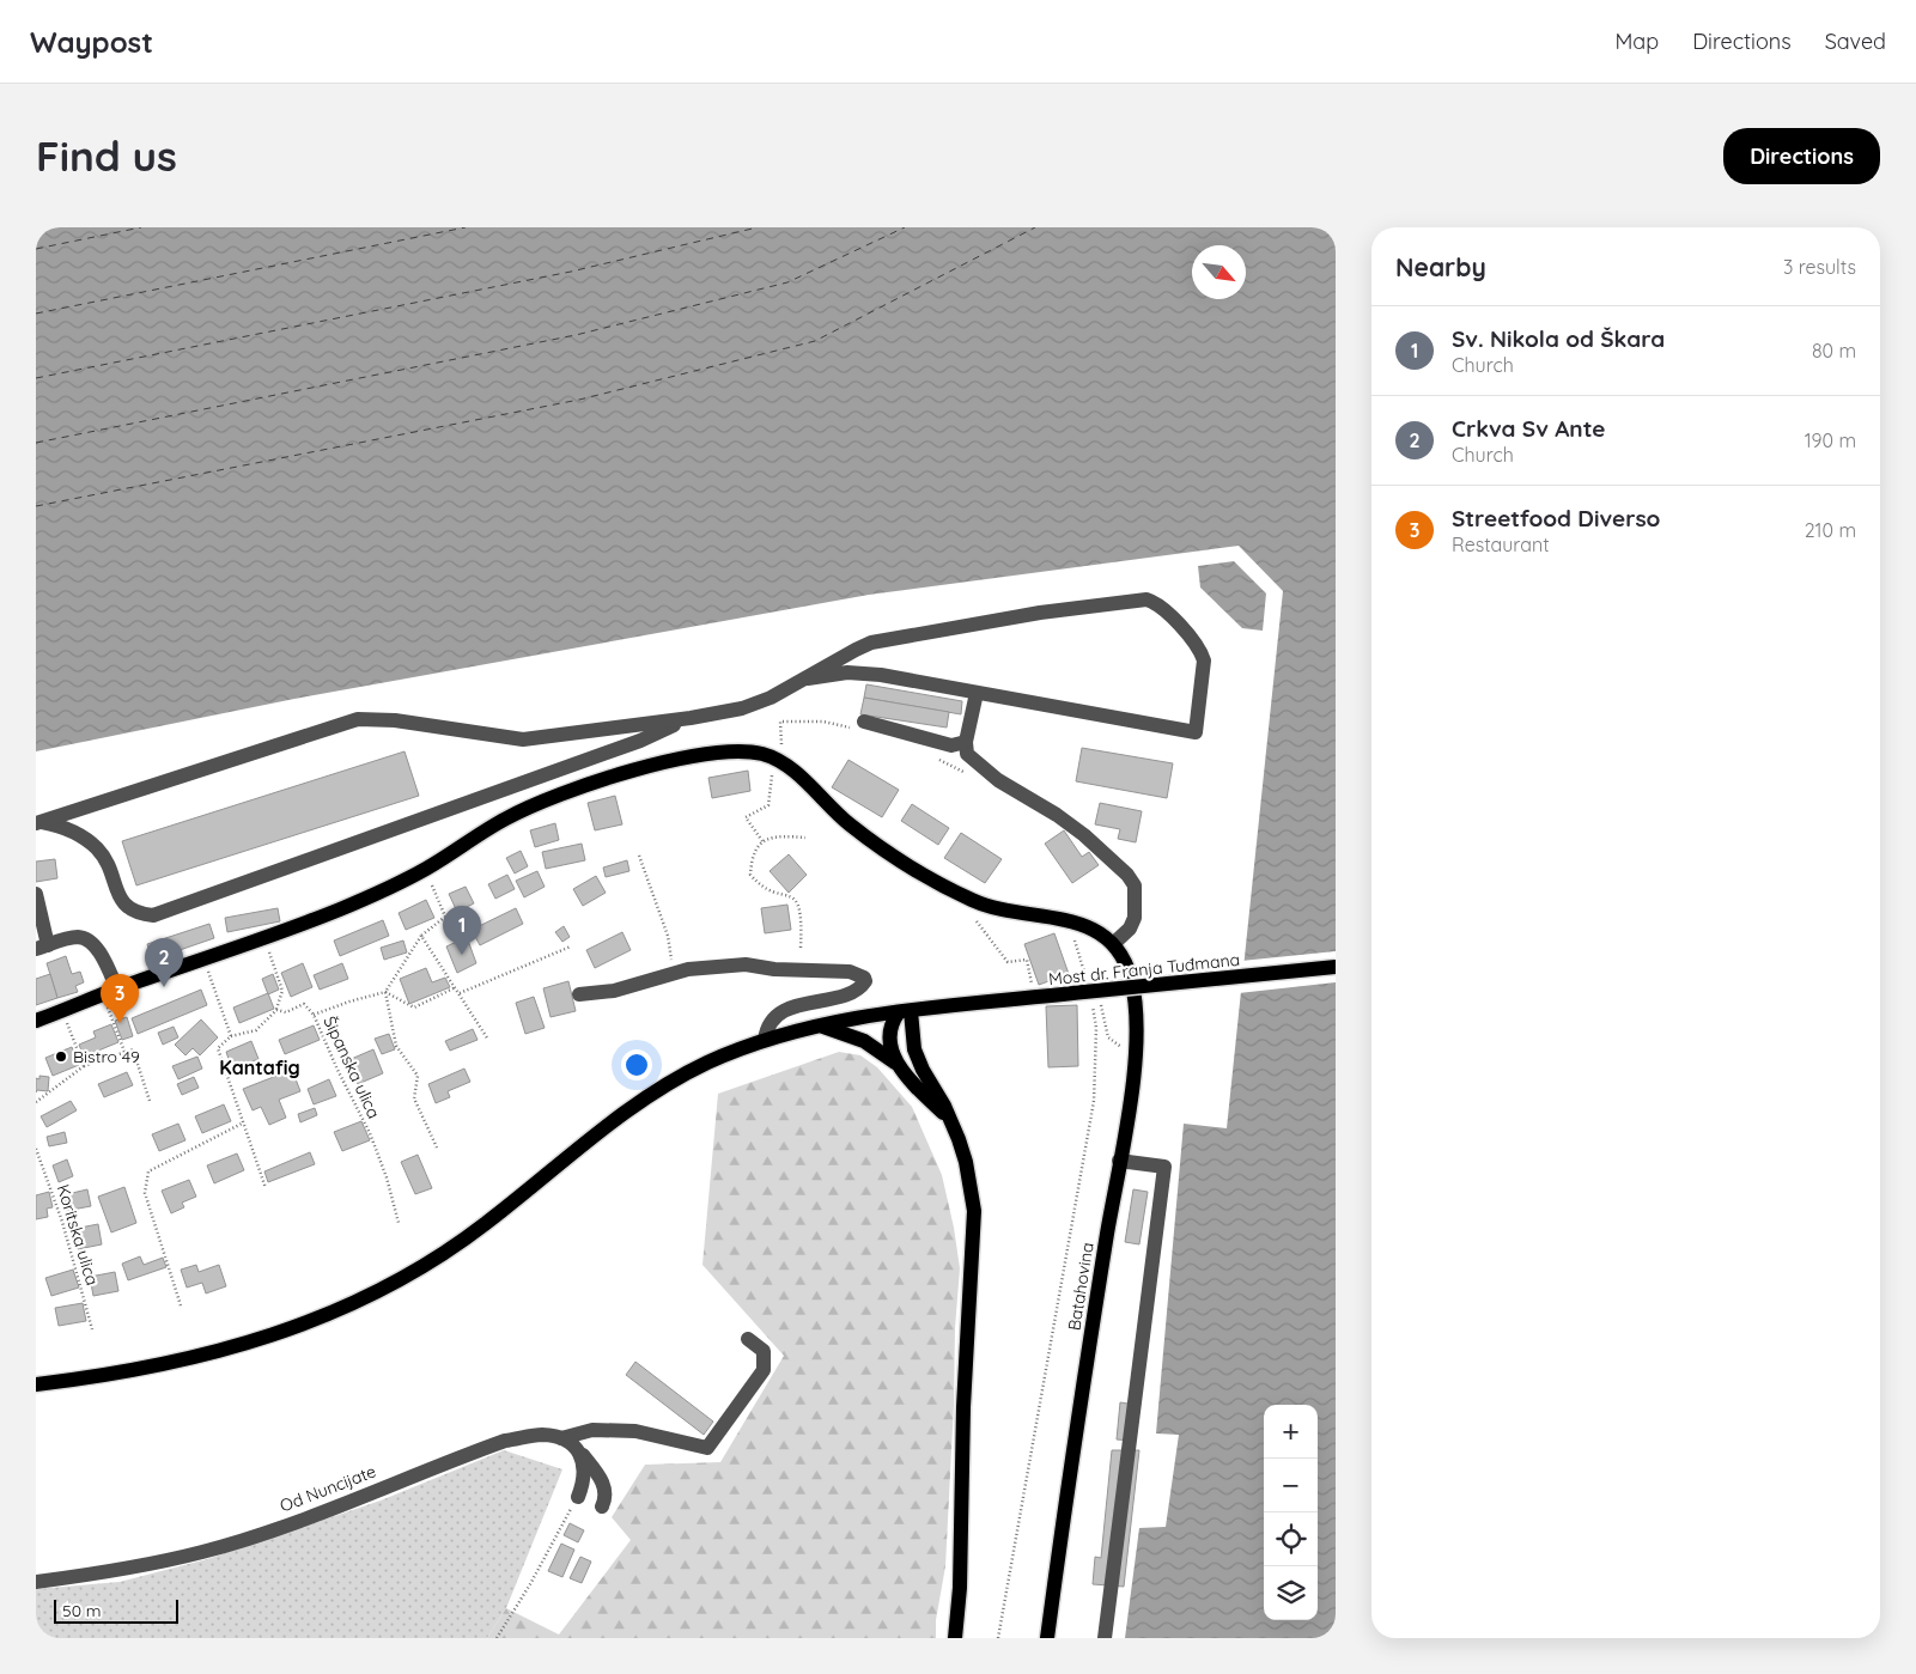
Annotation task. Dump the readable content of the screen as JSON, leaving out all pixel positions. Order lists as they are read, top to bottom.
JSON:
{
  "streets": {
    "main road": ["Most dr. Franja Tuđmana", "Batahovina"],
    "street": ["Od Nuncijate"],
    "path": ["Šipanska ulica", "Koritska ulica"]
  },
  "districts": ["Kantafig"],
  "places": ["Bistro 49"],
  "scale_bar": "50 m",
  "north": "bottom right",
  "page": {
    "header": "Waypost",
    "nav": ["Map", "Directions", "Saved"],
    "buttons": "Directions",
    "title": "Find us",
    "heading": ["Nearby", "3 results"],
    "list": [
      {
        "mark": "1",
        "name": "Sv. Nikola od Škara",
        "note": "Church",
        "value": "80 m"
      },
      {
        "mark": "2",
        "name": "Crkva Sv Ante",
        "note": "Church",
        "value": "190 m"
      },
      {
        "mark": "3",
        "name": "Streetfood Diverso",
        "note": "Restaurant",
        "value": "210 m"
      }
    ],
    "pins": ["1", "2", "3"],
    "map_buttons": ["+", "−"],
    "scale": "50 m"
  }
}
